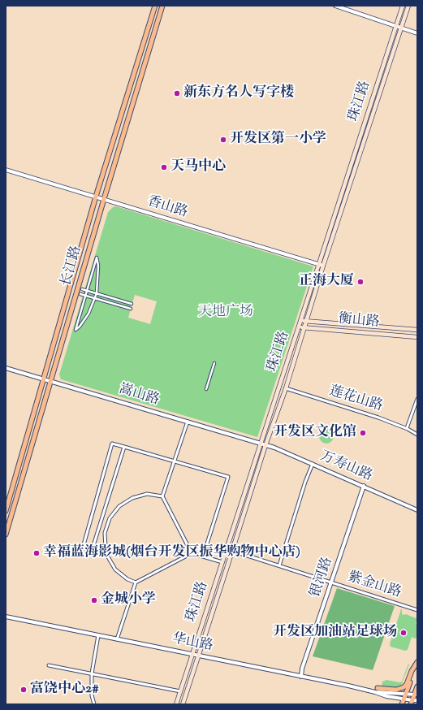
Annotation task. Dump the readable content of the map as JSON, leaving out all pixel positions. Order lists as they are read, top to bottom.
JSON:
{
  "streets": {
    "main road": ["珠江路", "长江路", "衡山路"],
    "street": [
      "香山路",
      "嵩山路",
      "莲花山路",
      "万寿山路",
      "银河路",
      "紫金山路",
      "华山路"
    ]
  },
  "crossings": [
    ["珠江路", "香山路"],
    ["珠江路", "衡山路"],
    ["珠江路", "嵩山路"],
    ["珠江路", "华山路"],
    ["香山路", "长江路"],
    ["长江路", "嵩山路"],
    ["嵩山路", "万寿山路"],
    ["万寿山路", "银河路"],
    ["银河路", "紫金山路"],
    ["银河路", "华山路"]
  ],
  "parks": ["天地广场"],
  "places": [
    "新东方名人写字楼",
    "开发区第一小学",
    "天马中心",
    "正海大厦",
    "开发区文化馆",
    "幸福蓝海影城(烟台开发区振华购物中心店)",
    "金城小学",
    "开发区加油站足球场",
    "富饶中心2#"
  ]
}
